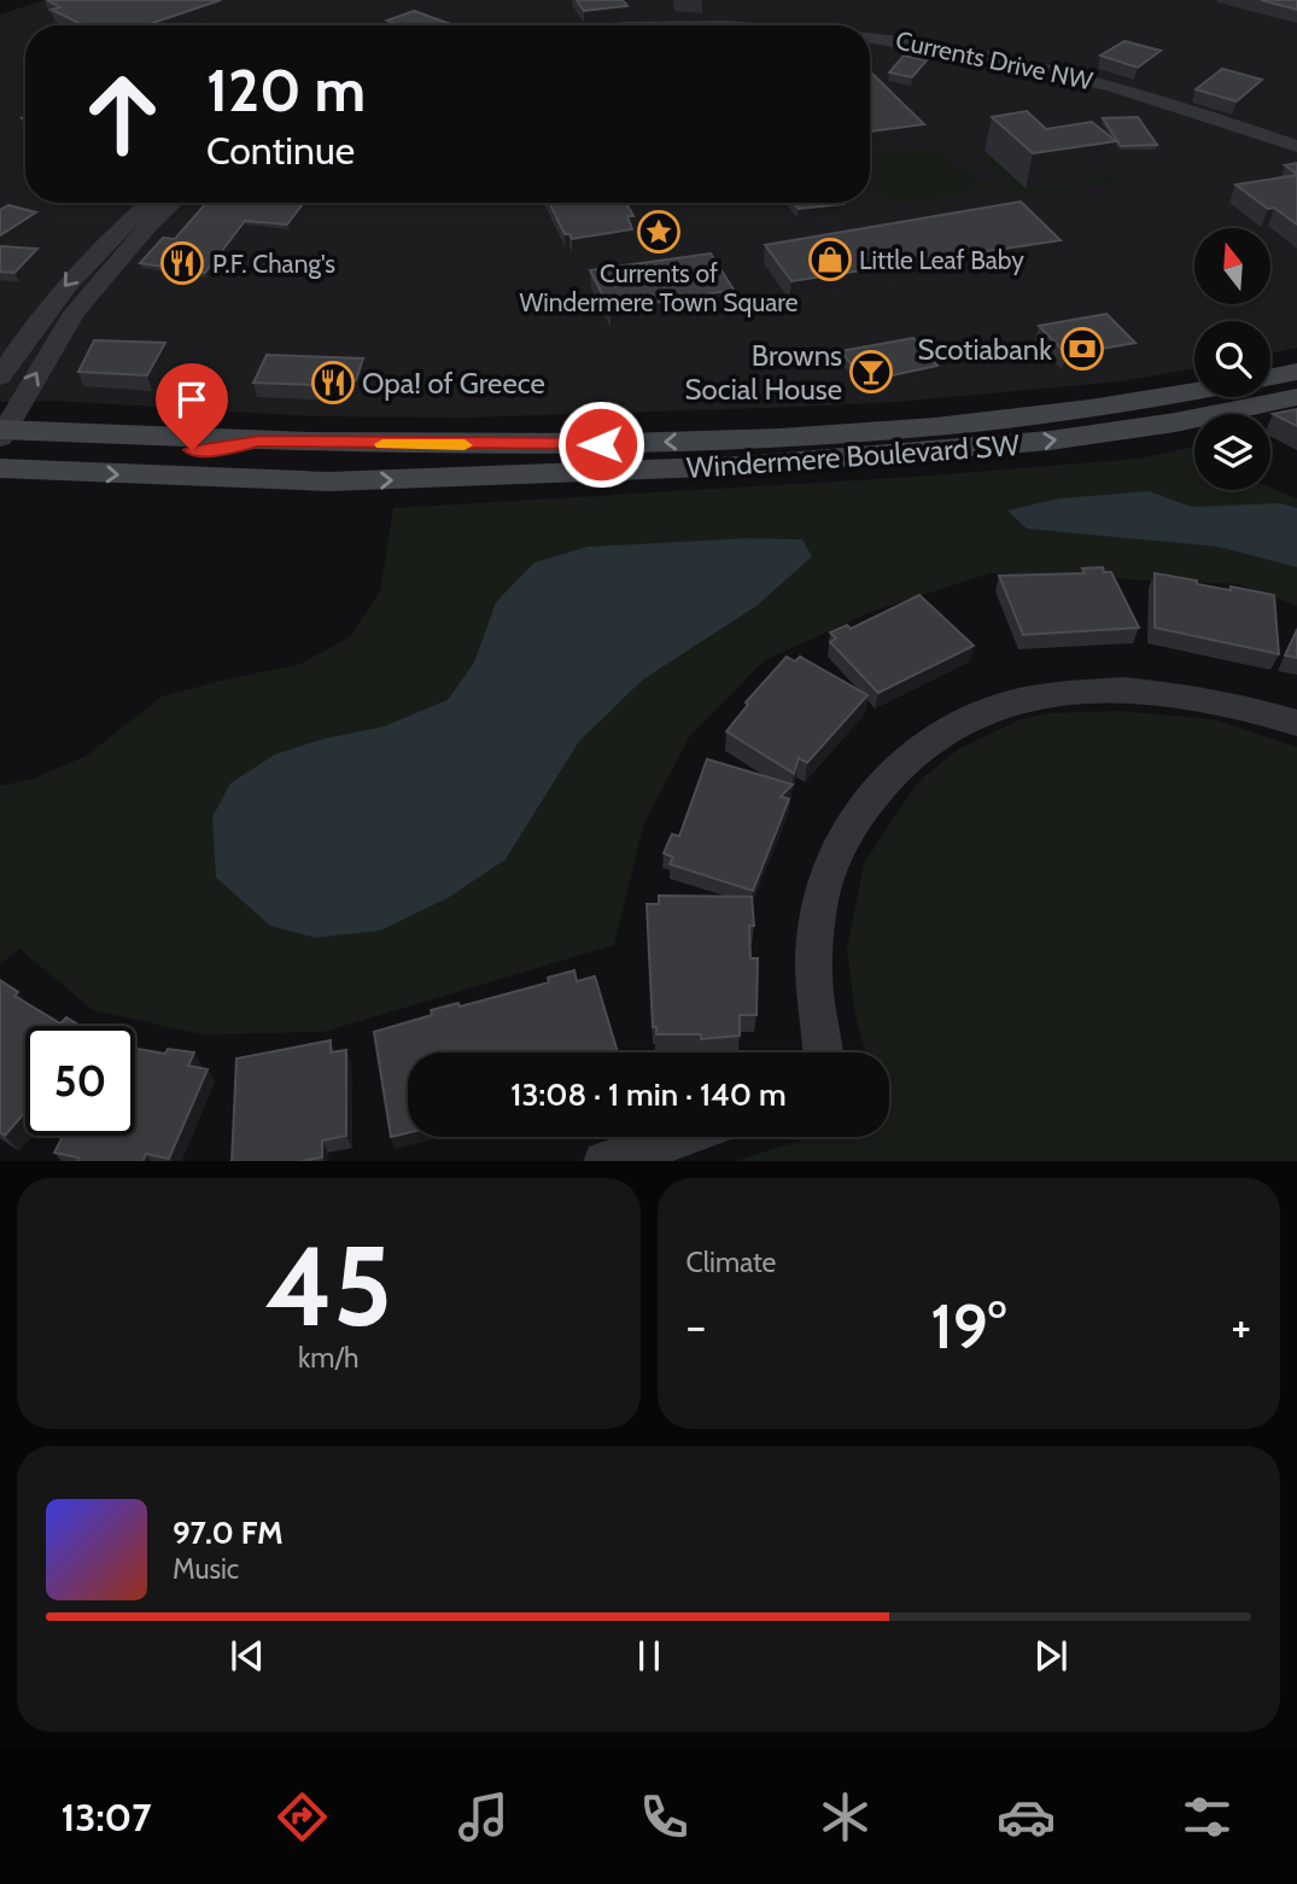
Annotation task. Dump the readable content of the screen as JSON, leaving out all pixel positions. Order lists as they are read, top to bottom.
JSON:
{
  "streets": {
    "main road": ["Windermere Boulevard SW"],
    "street": ["Currents Drive NW"]
  },
  "places": {
    "place": ["Currents of Windermere Town Square"],
    "shop": ["Little Leaf Baby"],
    "restaurant": ["P.F. Chang's", "Opa! of Greece"],
    "bank": ["Scotiabank"],
    "bar": ["Browns Social House"]
  },
  "north": "top",
  "page": {
    "turn": ["120 m", "Continue"],
    "limit": "50",
    "trip": "13:08 · 1 min · 140 m",
    "tile": [
      ["45", "km/h"],
      "Climate"
    ],
    "heat": ["−", "19°", "+"],
    "song": ["97.0 FM", "Music"],
    "tabs": "13:07"
  }
}
